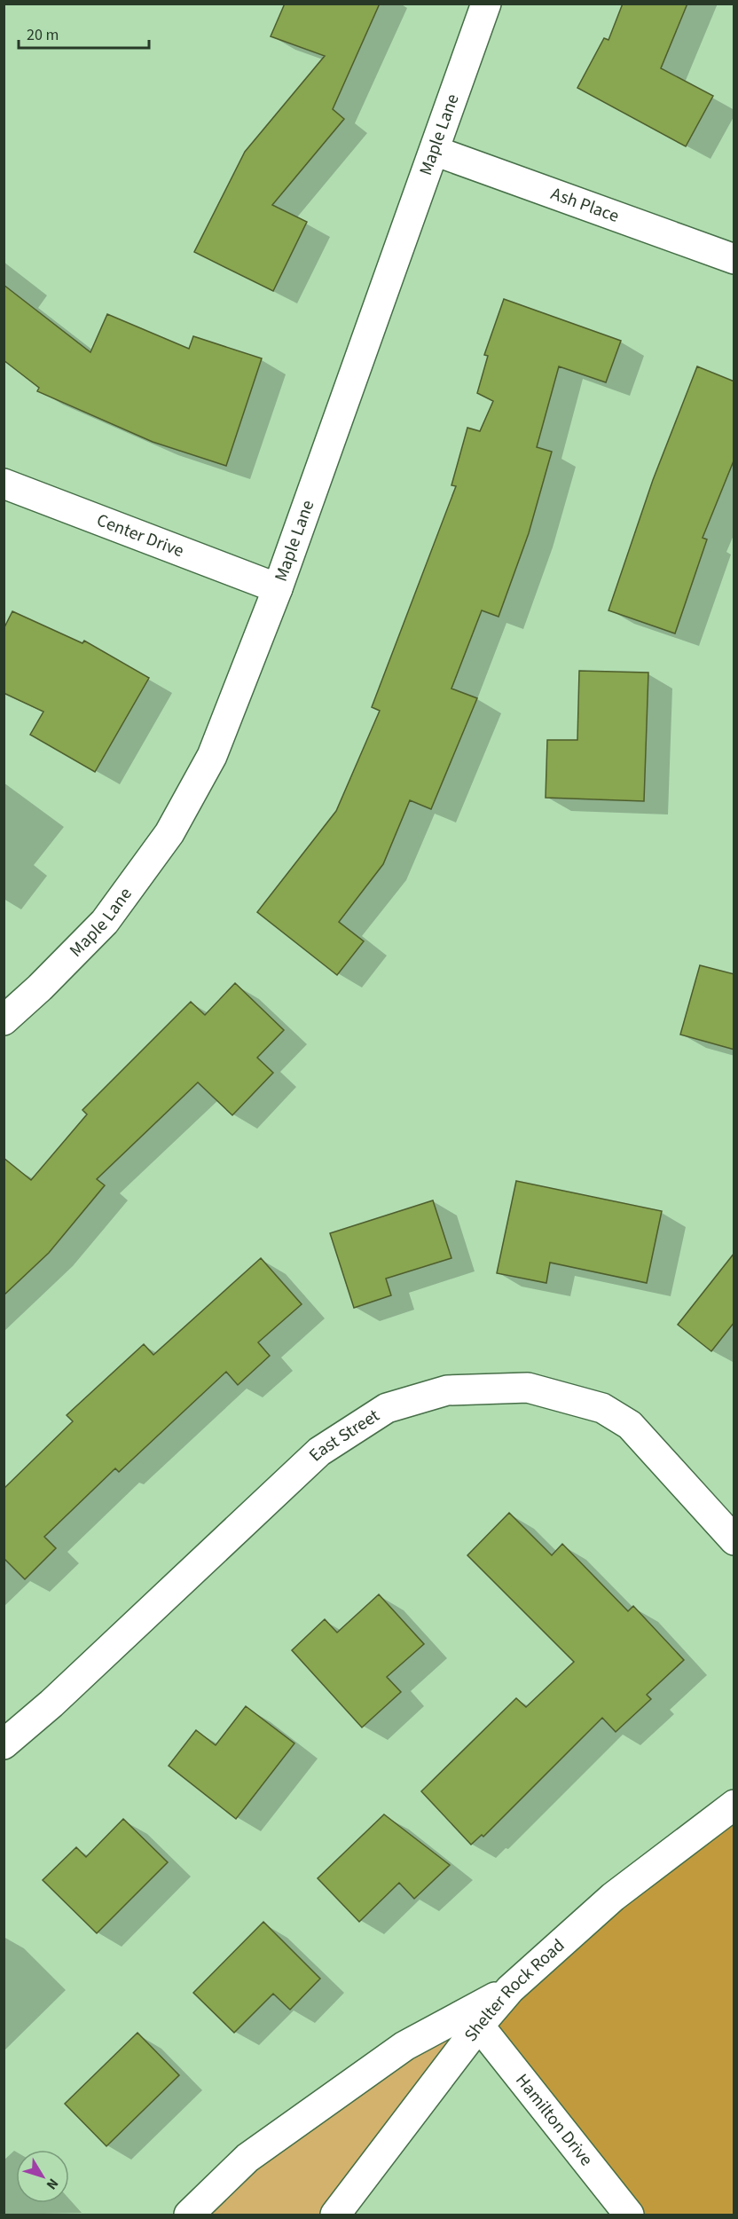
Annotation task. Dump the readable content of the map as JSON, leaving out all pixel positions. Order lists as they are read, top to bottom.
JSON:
{
  "streets": {
    "street": [
      "Maple Lane",
      "Ash Place",
      "Center Drive",
      "East Street",
      "Shelter Rock Road",
      "Hamilton Drive"
    ]
  },
  "crossings": [
    ["Maple Lane", "Ash Place"],
    ["Maple Lane", "Center Drive"],
    ["Shelter Rock Road", "Hamilton Drive"]
  ],
  "scale_bar": "20 m",
  "north": "bottom right"
}
